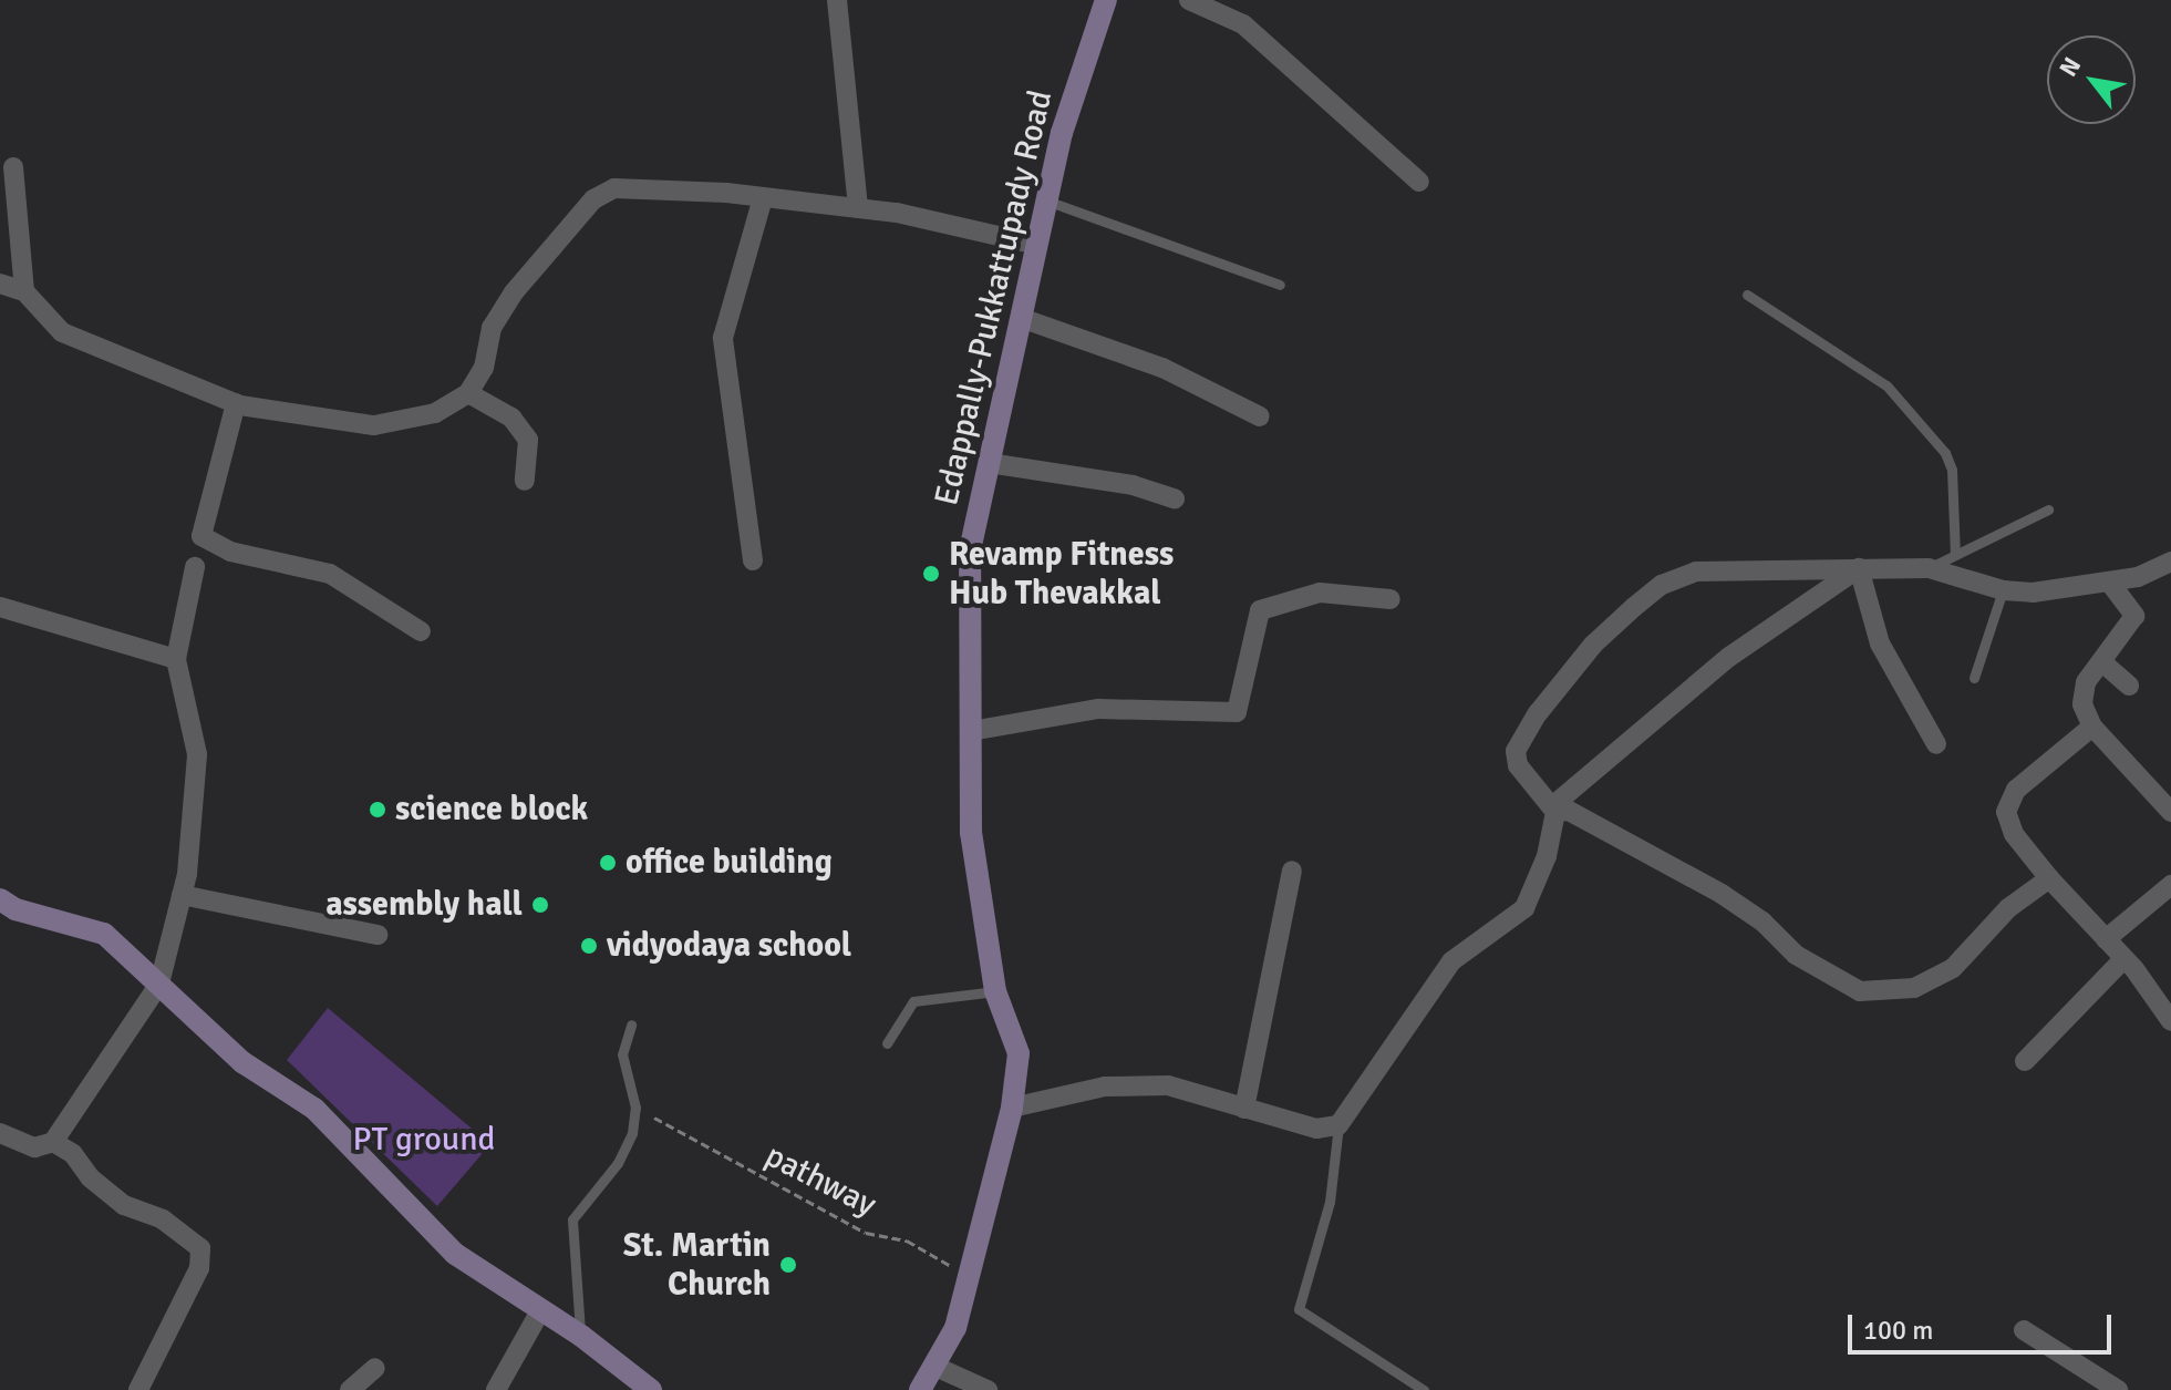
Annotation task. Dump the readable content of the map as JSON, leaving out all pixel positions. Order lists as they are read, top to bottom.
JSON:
{
  "streets": {
    "main road": ["Edappally-Pukkattupady Road"],
    "path": ["pathway"]
  },
  "crossings": [
    ["Edappally-Pukkattupady Road", "pathway"]
  ],
  "parks": ["PT ground"],
  "places": [
    "Revamp Fitness Hub Thevakkal",
    "science block",
    "office building",
    "assembly hall",
    "vidyodaya school",
    "St. Martin Church"
  ],
  "scale_bar": "100 m",
  "north": "top left"
}
